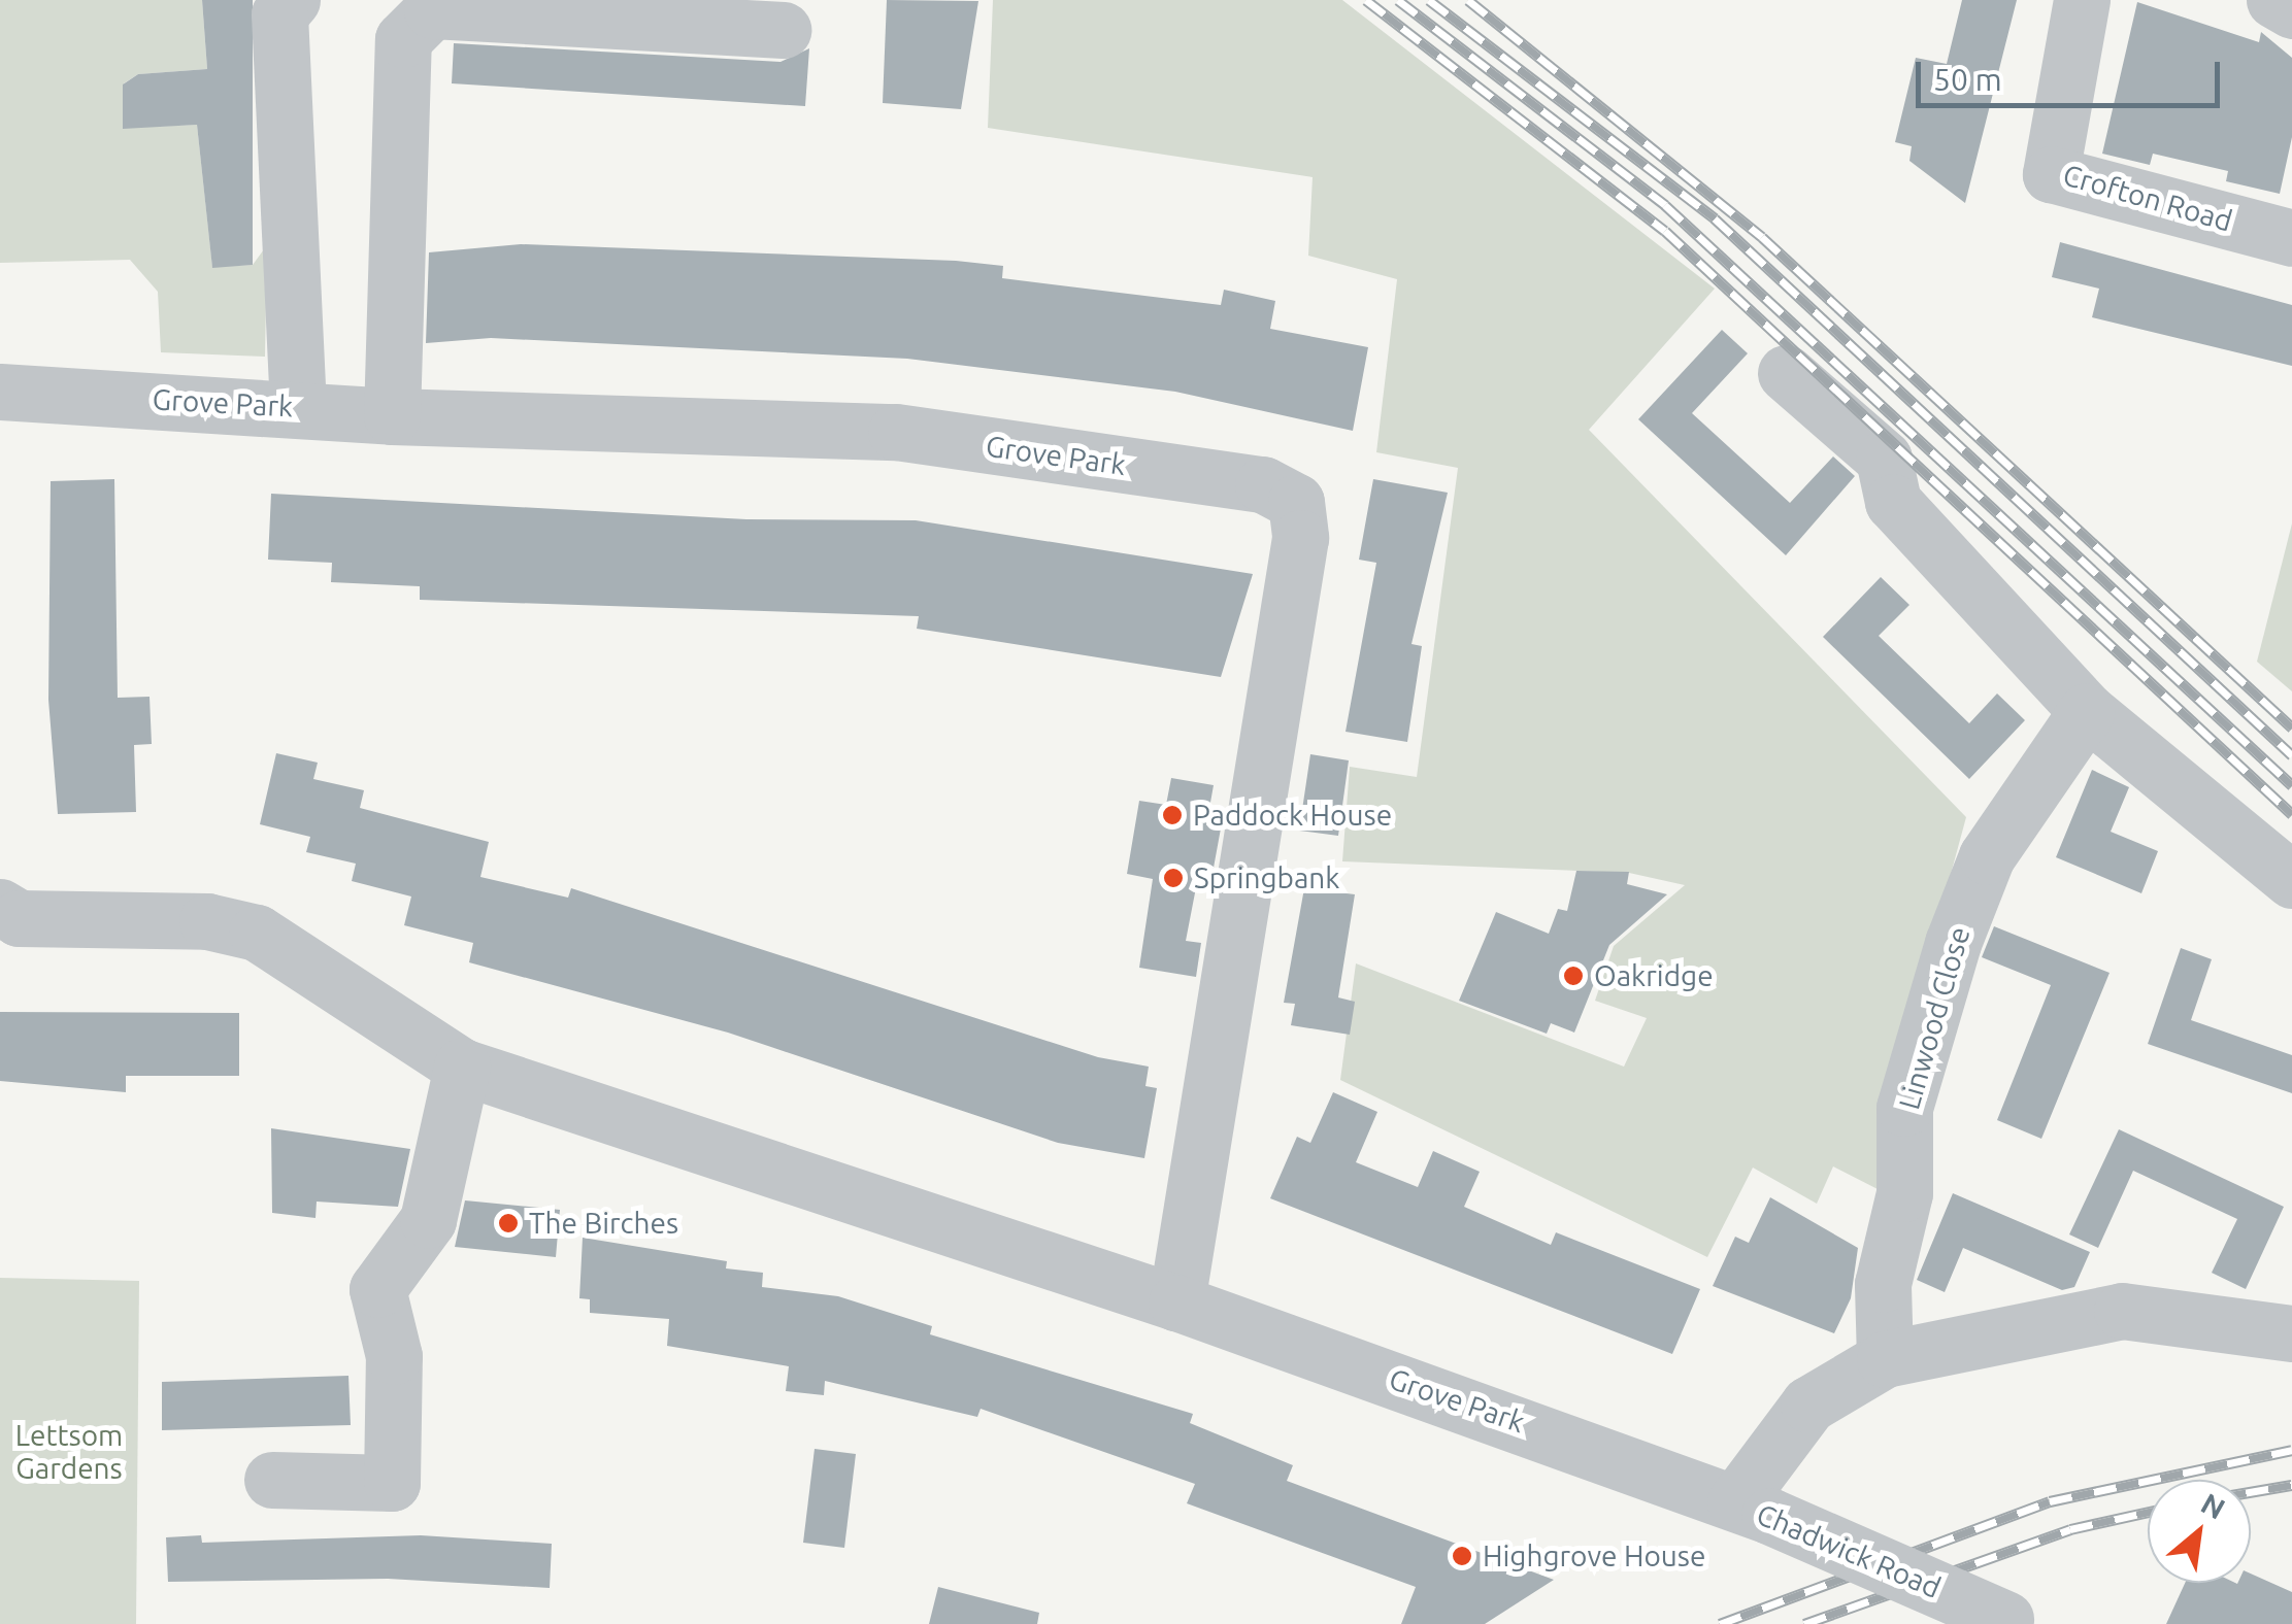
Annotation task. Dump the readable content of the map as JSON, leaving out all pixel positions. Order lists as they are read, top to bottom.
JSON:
{
  "streets": {
    "street": [
      "Crofton Road",
      "Grove Park",
      "Linwood Close",
      "Chadwick Road"
    ]
  },
  "crossings": [
    ["Grove Park", "Chadwick Road"]
  ],
  "parks": ["Lettsom Gardens"],
  "places": [
    "Paddock House",
    "Springbank",
    "Oakridge",
    "The Birches",
    "Highgrove House"
  ],
  "scale_bar": "50 m",
  "north": "top right"
}
